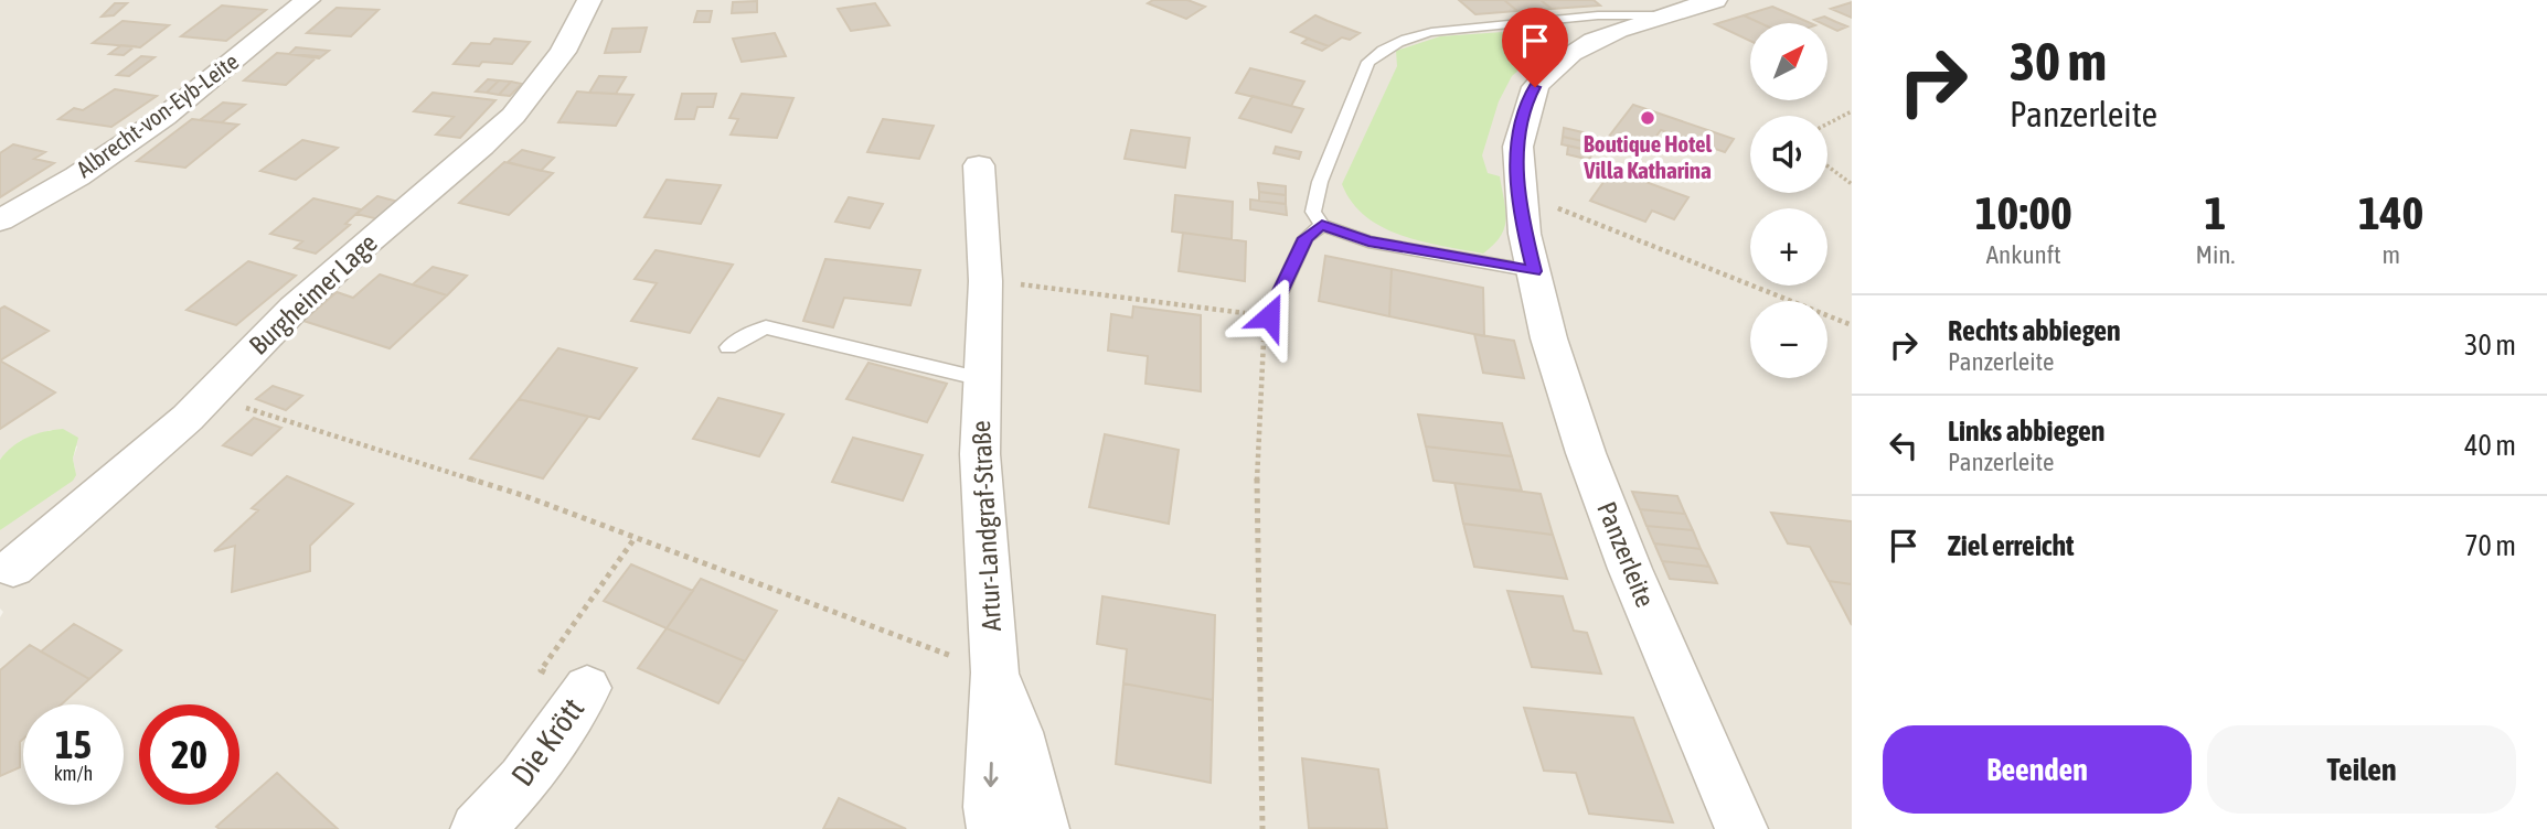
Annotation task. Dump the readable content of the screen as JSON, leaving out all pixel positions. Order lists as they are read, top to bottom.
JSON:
{
  "streets": {
    "street": [
      "Albrecht-von-Eyb-Leite",
      "Burgheimer Lage",
      "Artur-Landgraf-Straße",
      "Panzerleite",
      "Die Krött"
    ]
  },
  "places": ["Boutique Hotel Villa Katharina"],
  "north": "top right",
  "page": {
    "turn": ["30 m", "Panzerleite"],
    "map_buttons": ["+", "−"],
    "eta": [
      "10:00",
      "Ankunft",
      "1",
      "Min.",
      "140",
      "m"
    ],
    "list": [
      {
        "name": "Rechts abbiegen",
        "note": "Panzerleite",
        "value": "30 m"
      },
      {
        "name": "Links abbiegen",
        "note": "Panzerleite",
        "value": "40 m"
      },
      {
        "name": "Ziel erreicht",
        "value": "70 m"
      }
    ],
    "speed": "15 km/h",
    "limit": "20",
    "buttons": ["Beenden", "Teilen"]
  }
}
